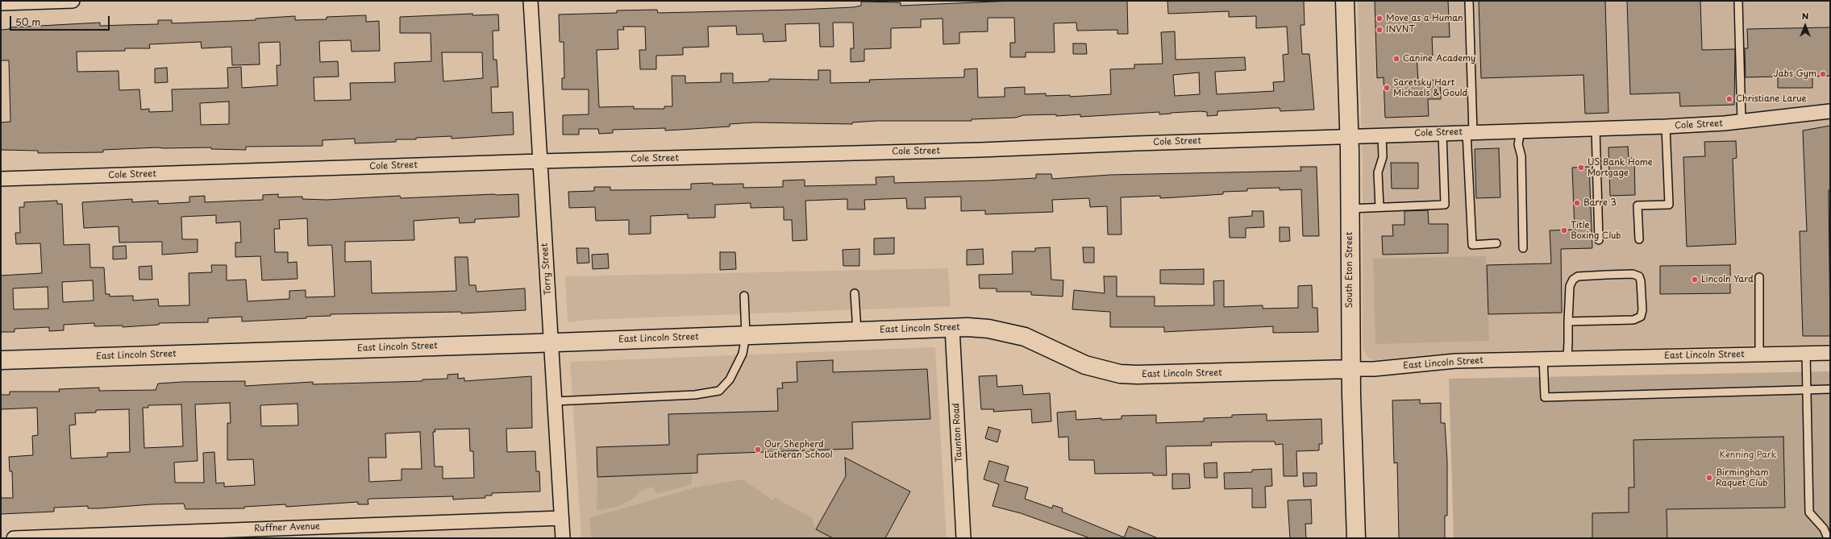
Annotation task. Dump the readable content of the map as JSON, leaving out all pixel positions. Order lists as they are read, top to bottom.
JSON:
{
  "streets": {
    "street": [
      "Cole Street",
      "Torry Street",
      "South Eton Street",
      "East Lincoln Street",
      "Taunton Road",
      "Ruffner Avenue"
    ]
  },
  "crossings": [
    ["Cole Street", "Torry Street"],
    ["Cole Street", "South Eton Street"],
    ["Torry Street", "East Lincoln Street"],
    ["Torry Street", "Ruffner Avenue"],
    ["South Eton Street", "East Lincoln Street"],
    ["East Lincoln Street", "Taunton Road"]
  ],
  "parks": ["Kenning Park"],
  "places": [
    "Move as a Human",
    "INVNT",
    "Canine Academy",
    "Jabs Gym",
    "Saretsky Hart Michaels & Gould",
    "Christiane Larue",
    "US Bank Home Mortgage",
    "Barre 3",
    "Title Boxing Club",
    "Lincoln Yard",
    "Our Shepherd Lutheran School",
    "Birmingham Raquet Club"
  ],
  "scale_bar": "50 m",
  "north": "top"
}
